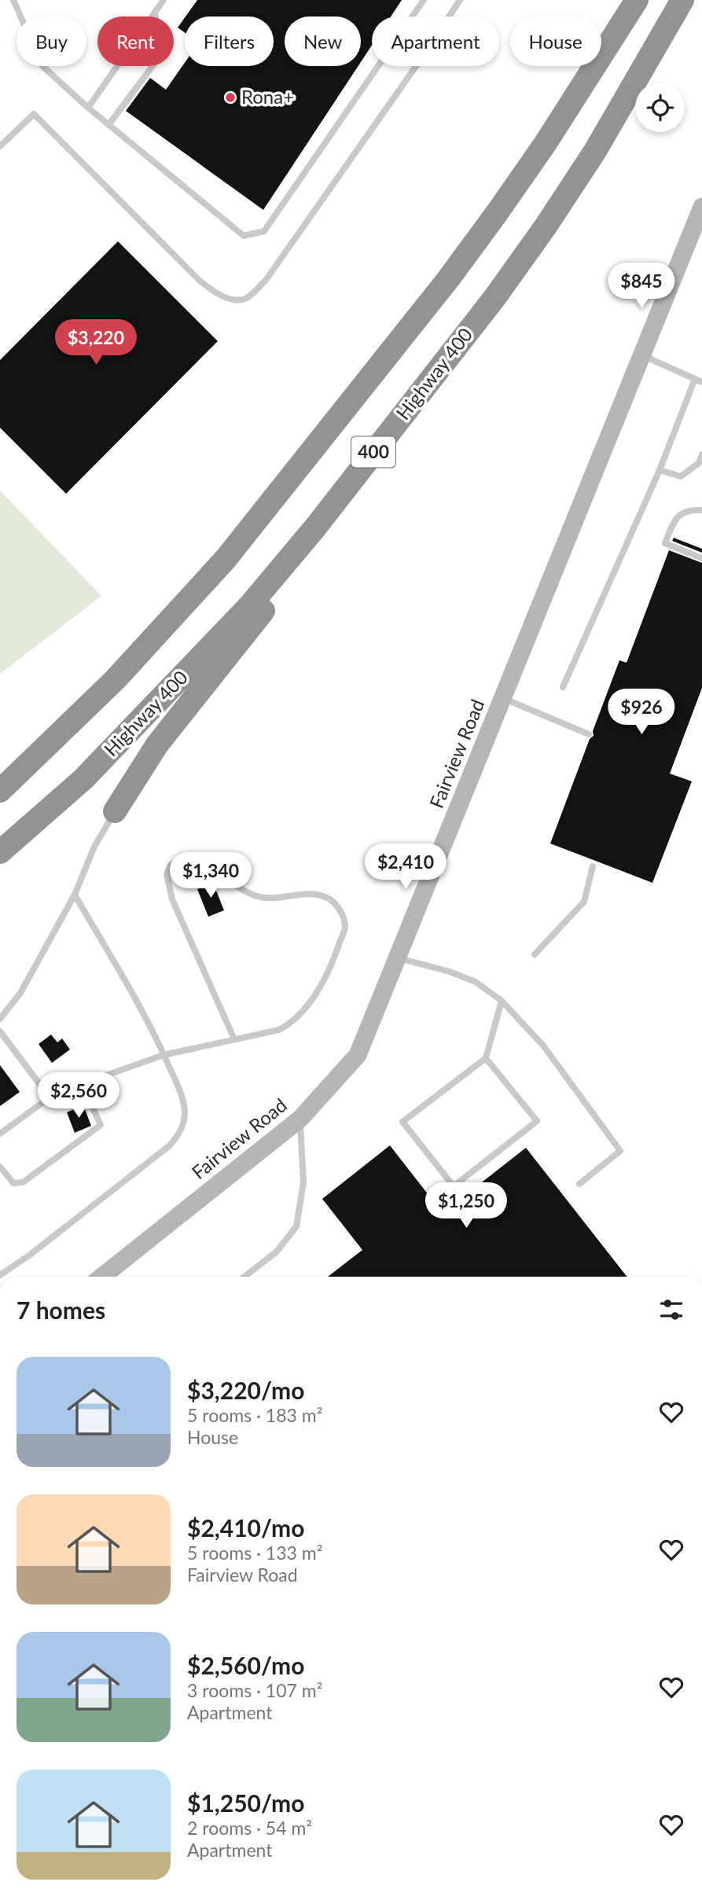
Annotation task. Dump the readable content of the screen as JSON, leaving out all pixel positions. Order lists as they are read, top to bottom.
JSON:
{
  "streets": {
    "highway": ["Highway 400", "400"],
    "street": ["Fairview Road"]
  },
  "places": ["Rona+"],
  "page": {
    "chip": [
      "Buy",
      "Rent",
      "Filters",
      "New",
      "Apartment",
      "House"
    ],
    "price": [
      "$845",
      "$3,220",
      "$926",
      "$2,410",
      "$1,340",
      "$2,560",
      "$1,250"
    ],
    "heading": "7 homes",
    "list": [
      {
        "name": "$3,220/mo",
        "note": "5 rooms · 183 m² · House"
      },
      {
        "name": "$2,410/mo",
        "note": "5 rooms · 133 m² · Fairview Road"
      },
      {
        "name": "$2,560/mo",
        "note": "3 rooms · 107 m² · Apartment"
      },
      {
        "name": "$1,250/mo",
        "note": "2 rooms · 54 m² · Apartment"
      }
    ]
  }
}
